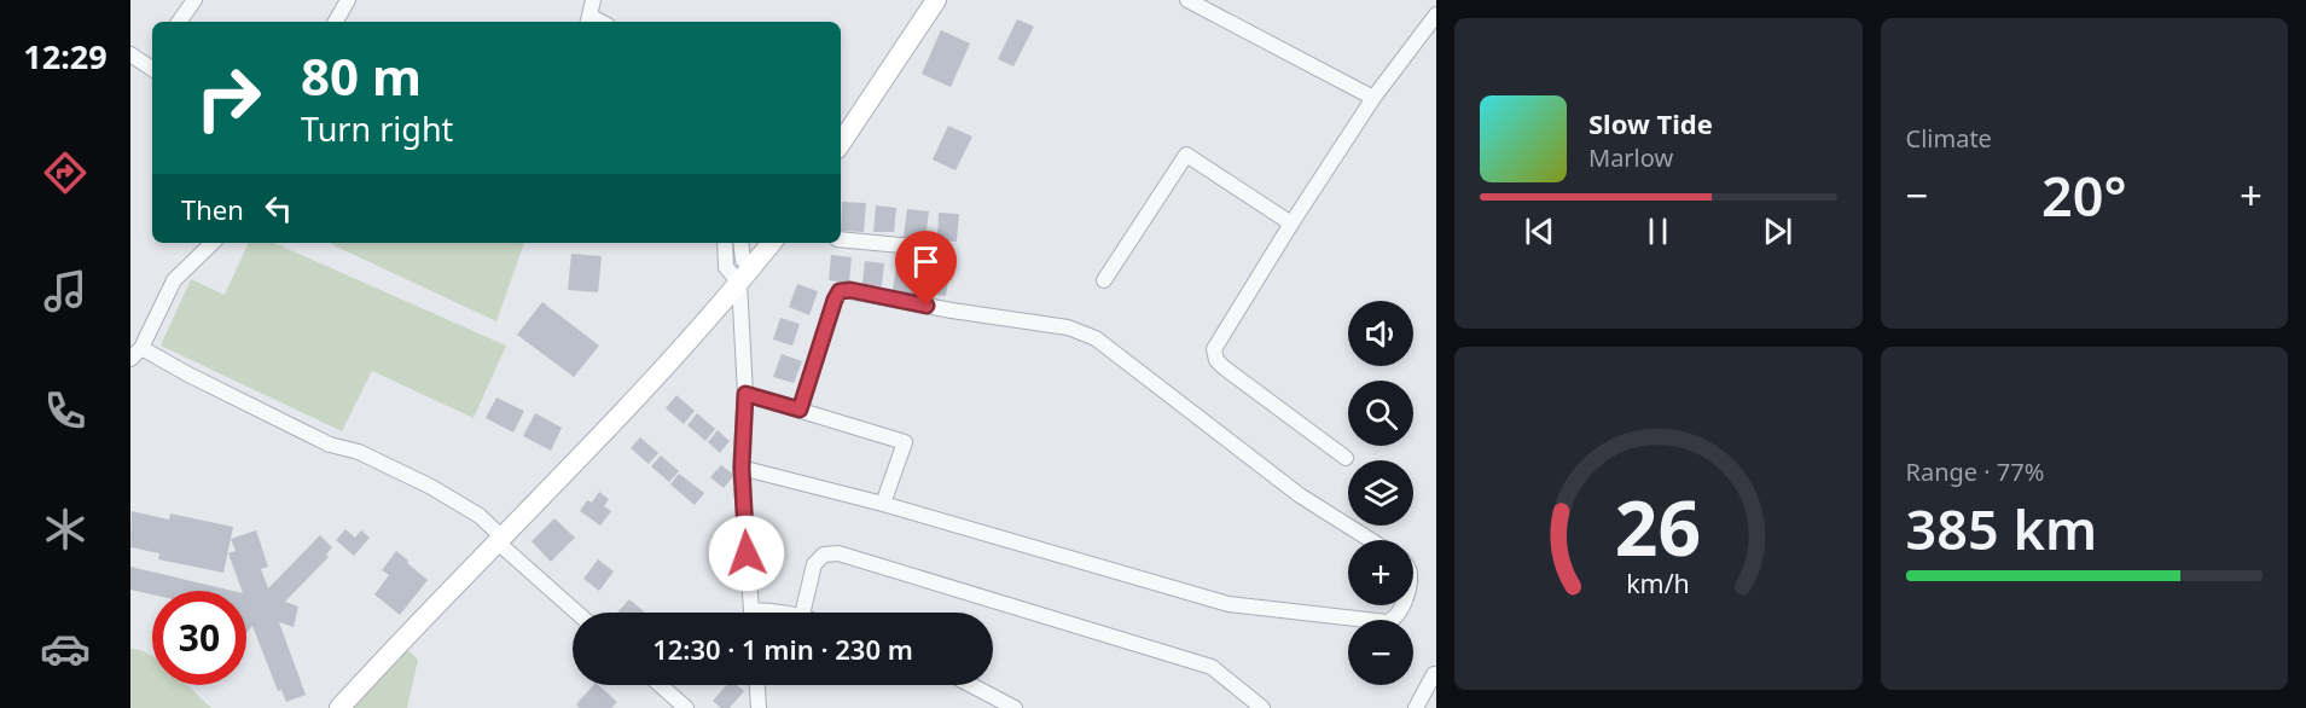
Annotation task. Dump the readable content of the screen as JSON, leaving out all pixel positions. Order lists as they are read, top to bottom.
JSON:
{
  "page": {
    "tabs": "12:29",
    "tile": [
      "Climate",
      ["Range · 77%", "385 km"]
    ],
    "turn": ["80 m", "Turn right"],
    "song": ["Slow Tide", "Marlow"],
    "heat": ["−", "20°", "+"],
    "then": "Then",
    "map_buttons": ["+", "−"],
    "limit": "30",
    "trip": "12:30 · 1 min · 230 m",
    "gauge": ["26", "km/h"]
  }
}
